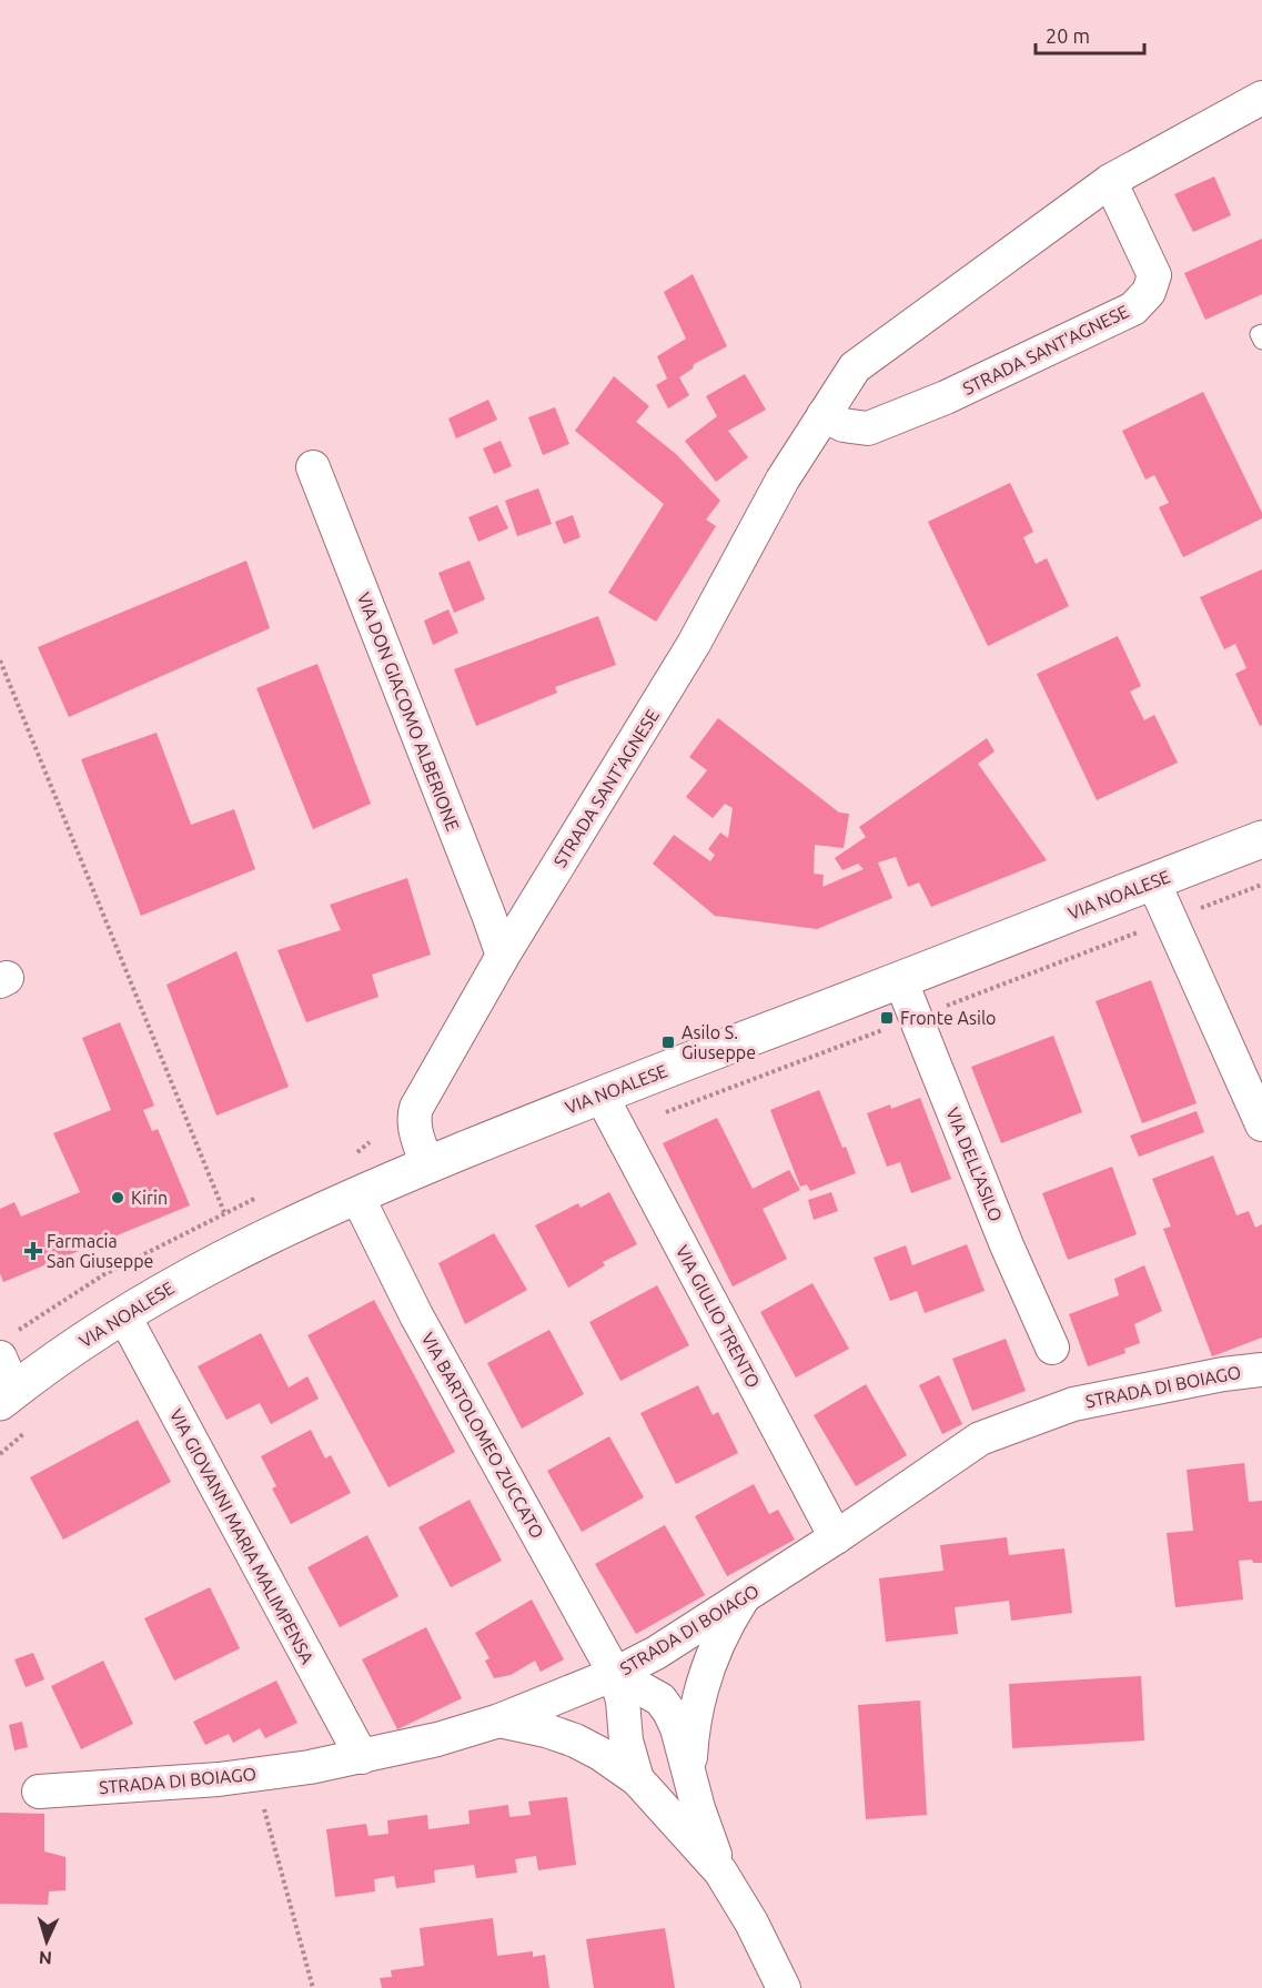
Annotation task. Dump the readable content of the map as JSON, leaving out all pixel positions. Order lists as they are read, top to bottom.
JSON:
{
  "streets": {
    "main road": ["VIA NOALESE"],
    "street": [
      "STRADA SANT'AGNESE",
      "VIA DON GIACOMO ALBERIONE",
      "VIA DELL'ASILO",
      "VIA GIULIO TRENTO",
      "STRADA DI BOIAGO",
      "VIA BARTOLOMEO ZUCCATO",
      "VIA GIOVANNI MARIA MALIMPENSA"
    ]
  },
  "crossings": [
    ["STRADA SANT'AGNESE", "VIA DON GIACOMO ALBERIONE"],
    ["STRADA SANT'AGNESE", "VIA NOALESE"],
    ["VIA NOALESE", "VIA DELL'ASILO"],
    ["VIA NOALESE", "VIA GIULIO TRENTO"],
    ["VIA NOALESE", "VIA BARTOLOMEO ZUCCATO"],
    ["VIA NOALESE", "VIA GIOVANNI MARIA MALIMPENSA"],
    ["VIA GIULIO TRENTO", "STRADA DI BOIAGO"],
    ["STRADA DI BOIAGO", "VIA BARTOLOMEO ZUCCATO"],
    ["STRADA DI BOIAGO", "VIA GIOVANNI MARIA MALIMPENSA"]
  ],
  "places": {
    "transit": ["Fronte Asilo", "Asilo S. Giuseppe"],
    "other": ["Kirin"],
    "health": ["Farmacia San Giuseppe"]
  },
  "scale_bar": "20 m",
  "north": "bottom"
}
